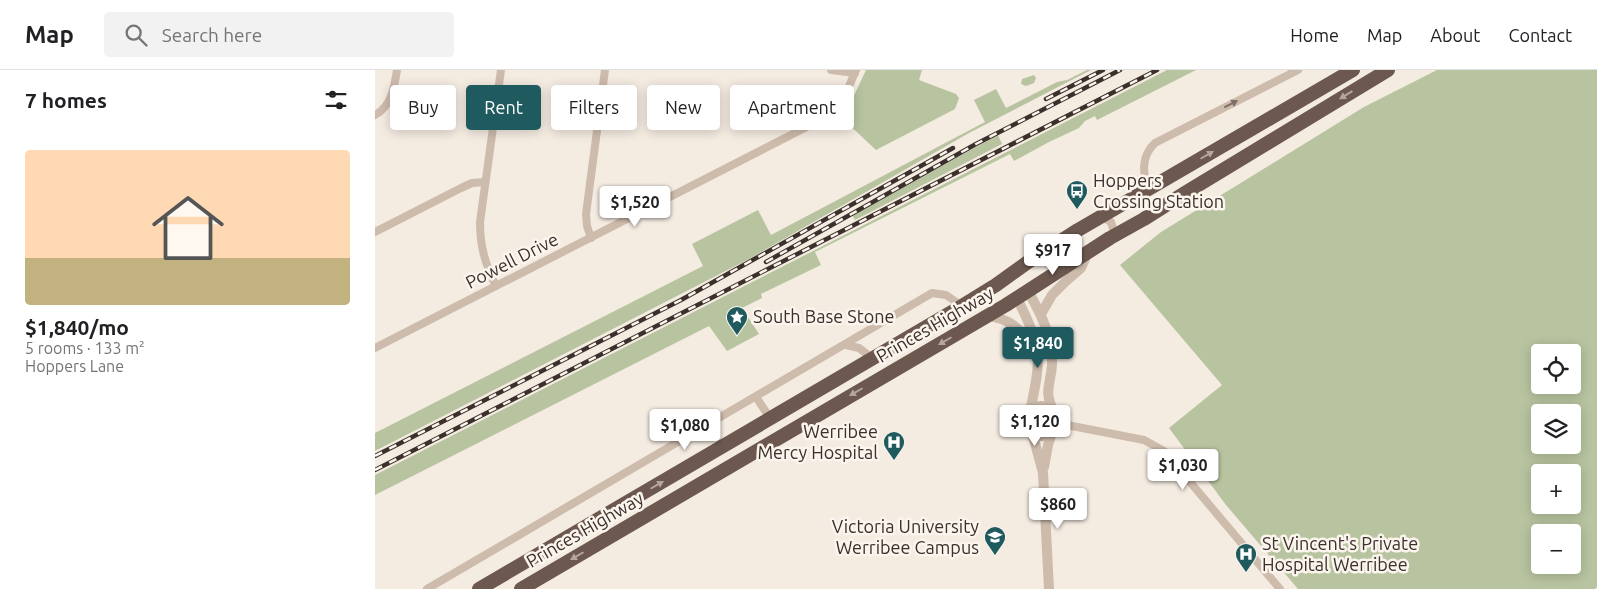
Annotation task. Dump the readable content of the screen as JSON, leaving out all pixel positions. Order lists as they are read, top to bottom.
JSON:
{
  "streets": {
    "highway": ["Princes Highway"],
    "street": ["Powell Drive"]
  },
  "places": {
    "bus stop": ["Hoppers Crossing Station"],
    "place": ["South Base Stone"],
    "hospital": ["Werribee Mercy Hospital", "St Vincent's Private Hospital Werribee"],
    "school or university": ["Victoria University Werribee Campus"]
  },
  "page": {
    "header": "Map",
    "search": "Search here",
    "nav": [
      "Home",
      "Map",
      "About",
      "Contact"
    ],
    "heading": "7 homes",
    "chip": [
      "Buy",
      "Rent",
      "Filters",
      "New",
      "Apartment"
    ],
    "list": [
      {
        "name": "$1,840/mo",
        "note": "5 rooms · 133 m² · Hoppers Lane"
      }
    ],
    "price": [
      "$1,520",
      "$917",
      "$1,840",
      "$1,120",
      "$1,080",
      "$1,030",
      "$860"
    ],
    "map_buttons": ["+", "−"]
  }
}
